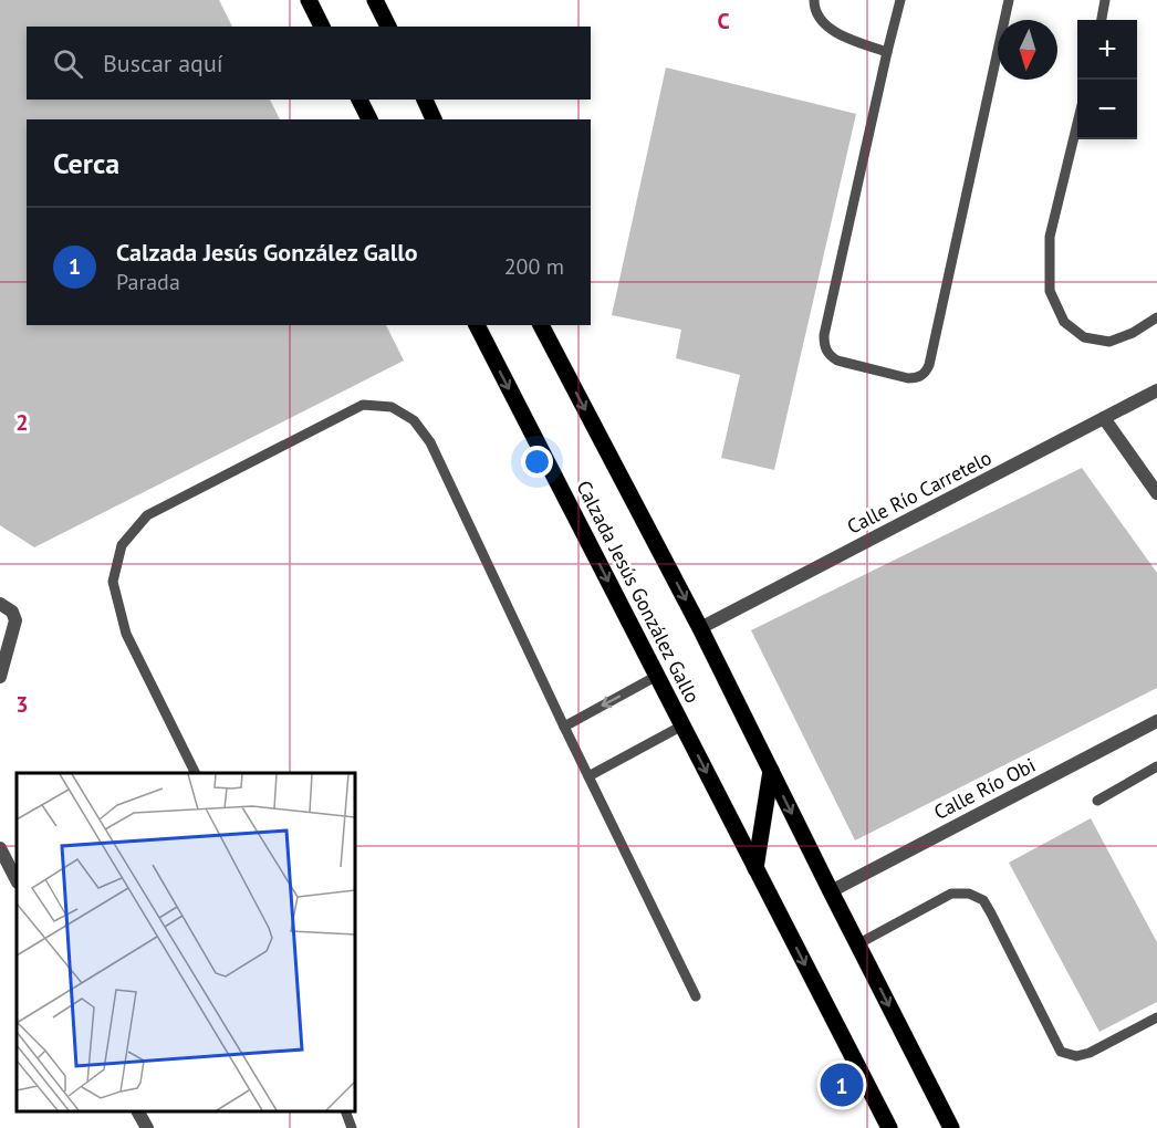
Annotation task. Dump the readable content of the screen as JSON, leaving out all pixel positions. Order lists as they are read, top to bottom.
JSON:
{
  "streets": {
    "main road": ["Calzada Jesús González Gallo"],
    "street": ["Calle Río Carretelo", "Calle Río Obi"]
  },
  "crossings": [
    ["Calle Río Carretelo", "Calzada Jesús González Gallo"],
    ["Calzada Jesús González Gallo", "Calle Río Obi"]
  ],
  "one_way": ["Calzada Jesús González Gallo"],
  "north": "bottom",
  "page": {
    "map_buttons": ["+", "−"],
    "search": "Buscar aquí",
    "heading": "Cerca",
    "list": [
      {
        "mark": "1",
        "name": "Calzada Jesús González Gallo",
        "note": "Parada",
        "value": "200 m"
      }
    ],
    "pins": "1"
  },
  "grid": {
    "columns": ["C"],
    "rows": ["2", "3"]
  }
}
